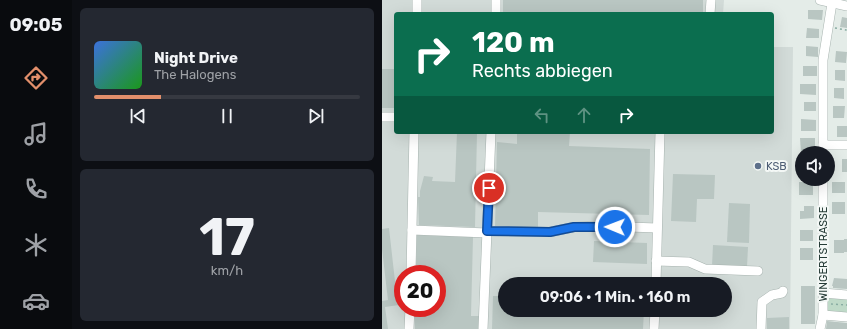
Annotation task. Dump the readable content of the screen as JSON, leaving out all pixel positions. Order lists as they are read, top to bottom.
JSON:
{
  "streets": {
    "street": ["WINGERTSTRASSE"]
  },
  "places": ["KSB"],
  "page": {
    "tabs": "09:05",
    "turn": ["120 m", "Rechts abbiegen"],
    "song": ["Night Drive", "The Halogens"],
    "tile": ["17", "km/h"],
    "limit": "20",
    "trip": "09:06 · 1 Min. · 160 m"
  }
}
